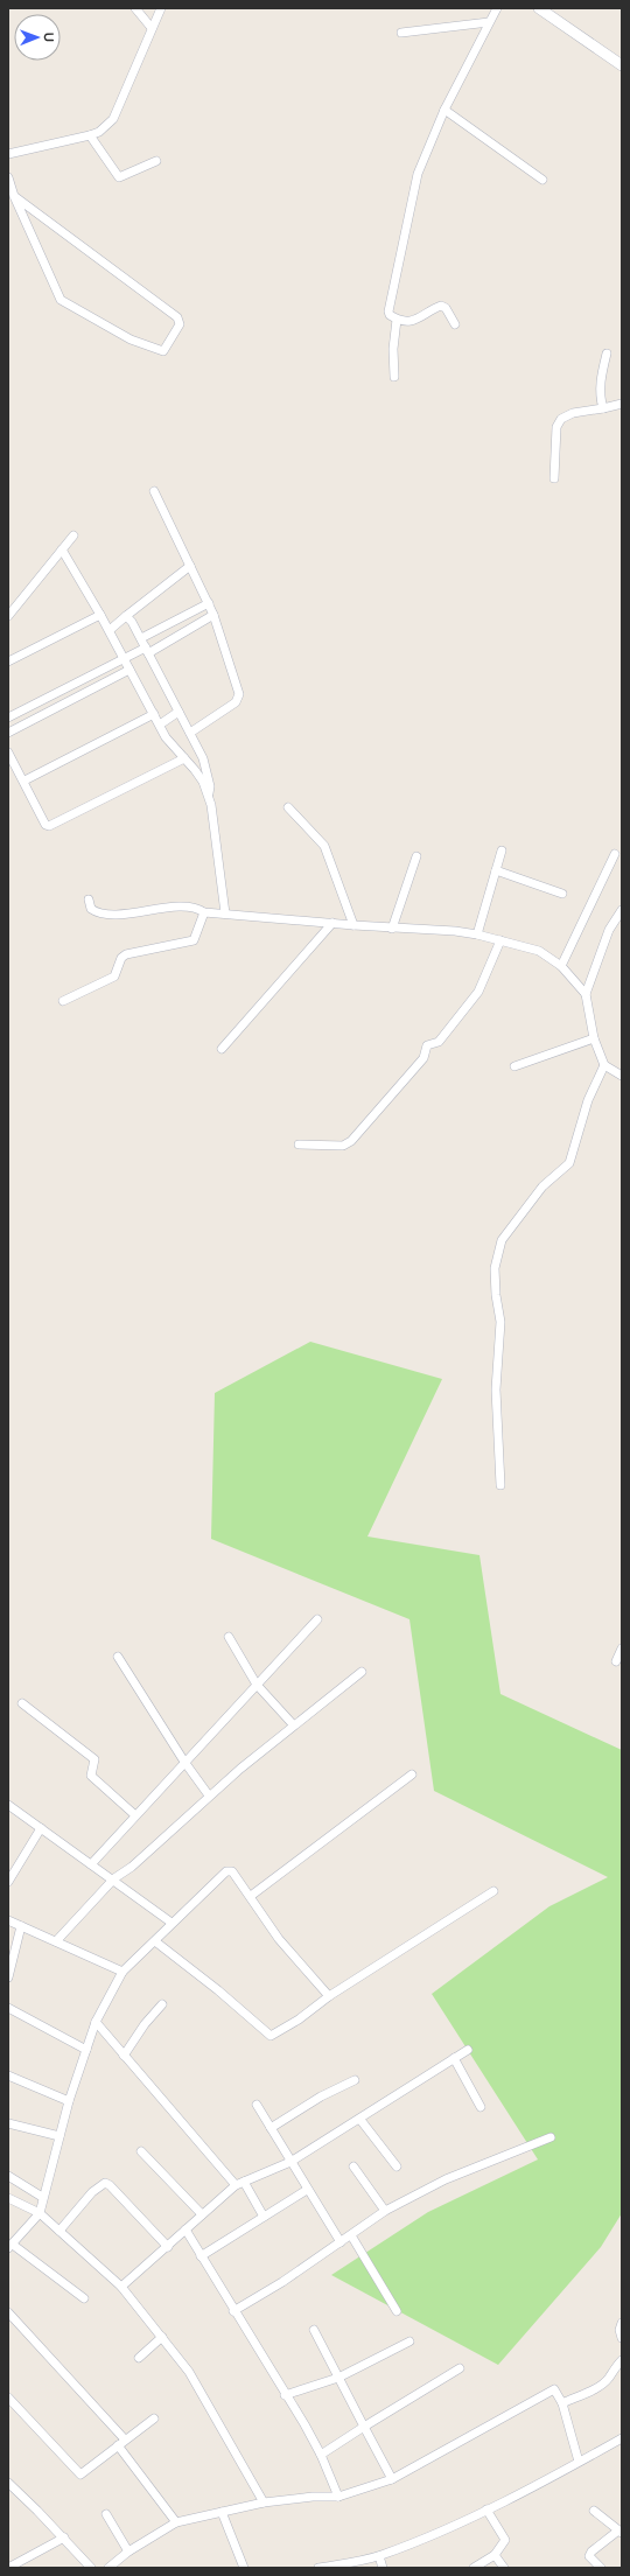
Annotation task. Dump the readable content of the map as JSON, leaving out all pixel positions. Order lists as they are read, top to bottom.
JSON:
{
  "north": "right"
}
